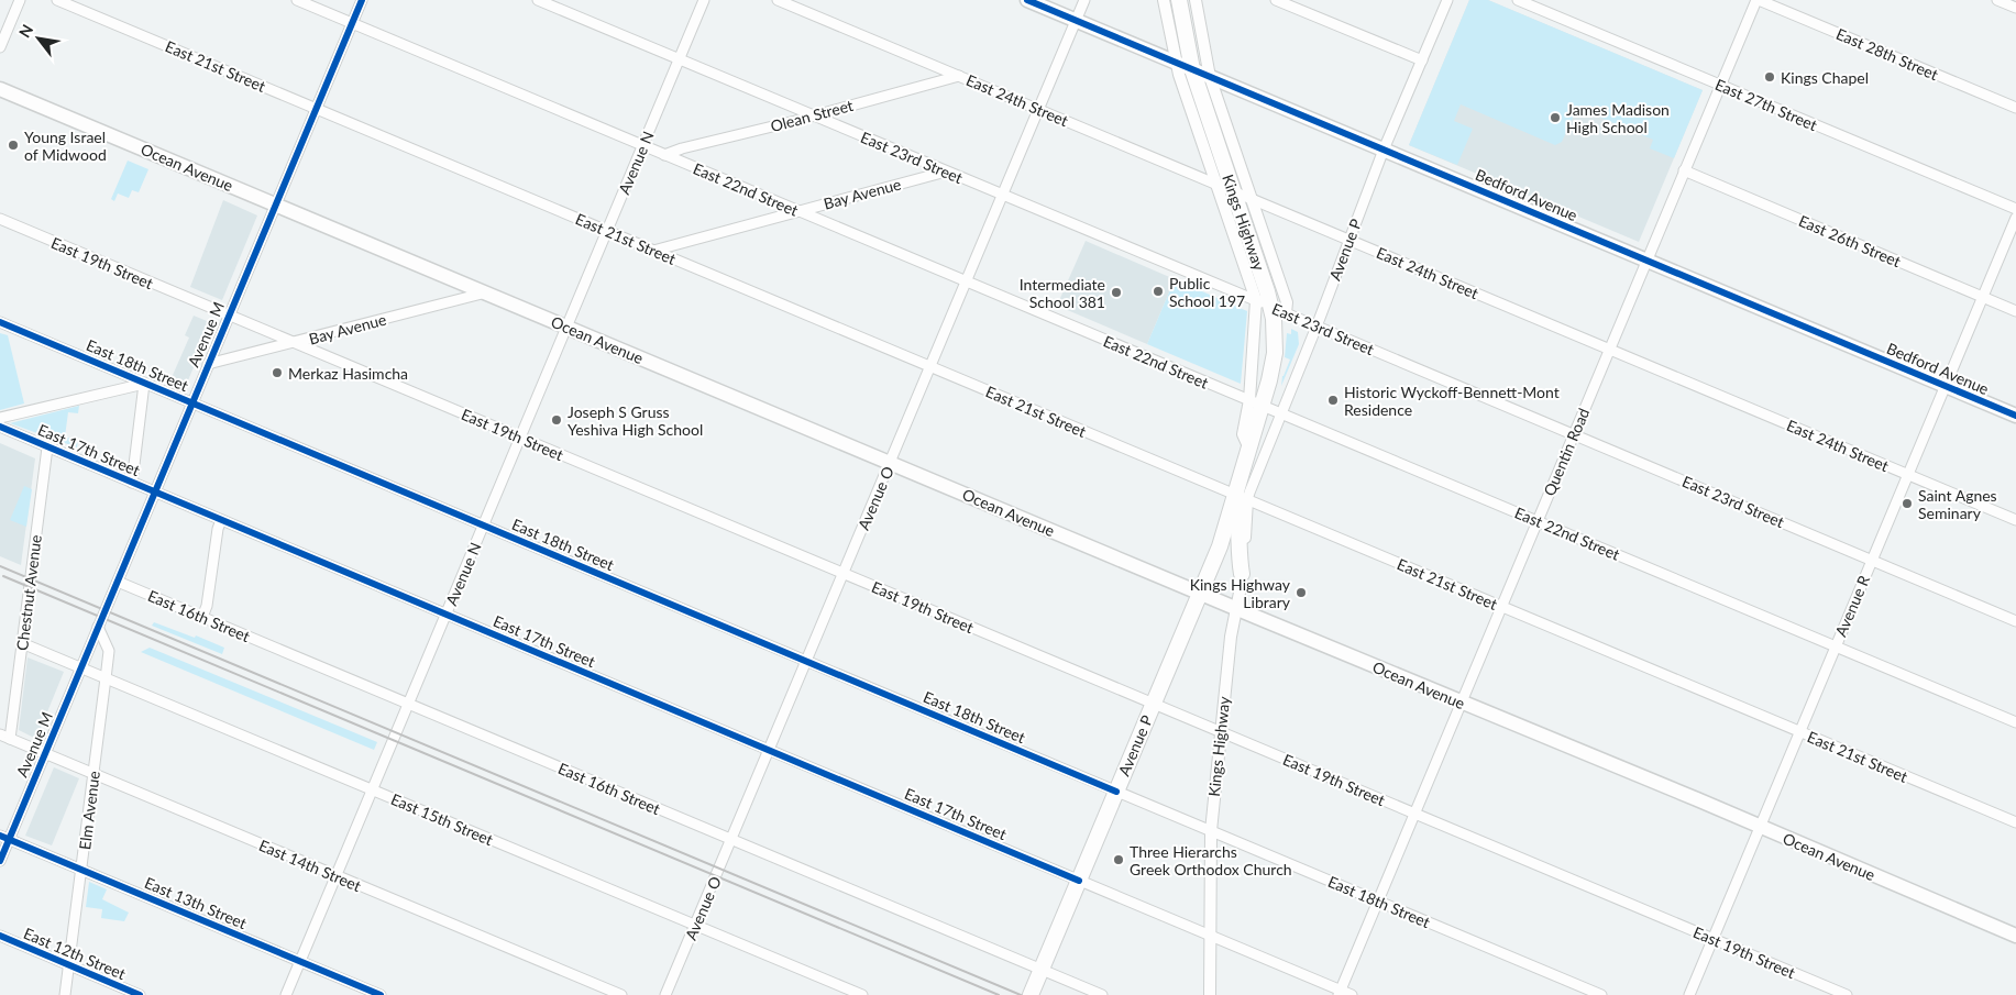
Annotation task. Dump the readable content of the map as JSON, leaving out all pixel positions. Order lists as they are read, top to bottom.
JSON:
{
  "streets": {
    "main road": [
      "Ocean Avenue",
      "Bedford Avenue",
      "Kings Highway",
      "Avenue P"
    ],
    "street": [
      "East 28th Street",
      "East 21st Street",
      "East 24th Street",
      "East 27th Street",
      "Olean Street",
      "East 23rd Street",
      "Avenue N",
      "East 22nd Street",
      "Bay Avenue",
      "East 26th Street",
      "East 19th Street",
      "Avenue M",
      "East 18th Street",
      "East 17th Street",
      "Quentin Road",
      "Avenue O",
      "Chestnut Avenue",
      "Avenue R",
      "East 16th Street",
      "Elm Avenue",
      "East 15th Street",
      "East 14th Street",
      "East 13th Street",
      "East 12th Street"
    ]
  },
  "crossings": [
    ["East 28th Street", "Quentin Road"],
    ["East 21st Street", "Avenue N"],
    ["East 21st Street", "Bay Avenue"],
    ["East 21st Street", "Kings Highway"],
    ["East 21st Street", "Avenue P"],
    ["East 21st Street", "Avenue M"],
    ["East 21st Street", "Quentin Road"],
    ["East 21st Street", "Avenue O"],
    ["East 21st Street", "Avenue R"],
    ["East 24th Street", "Olean Street"],
    ["East 24th Street", "Kings Highway"],
    ["East 24th Street", "Avenue P"],
    ["East 24th Street", "Quentin Road"],
    ["East 24th Street", "Avenue O"],
    ["East 24th Street", "Avenue R"],
    ["East 27th Street", "Quentin Road"],
    ["Olean Street", "East 23rd Street"],
    ["Olean Street", "East 22nd Street"],
    ["East 23rd Street", "Avenue N"],
    ["East 23rd Street", "Bay Avenue"],
    ["East 23rd Street", "Kings Highway"],
    ["East 23rd Street", "Avenue P"],
    ["East 23rd Street", "Quentin Road"],
    ["East 23rd Street", "Avenue O"],
    ["East 23rd Street", "Avenue R"],
    ["Avenue N", "Ocean Avenue"],
    ["Avenue N", "East 22nd Street"],
    ["Avenue N", "East 19th Street"],
    ["Avenue N", "East 18th Street"],
    ["Avenue N", "East 17th Street"],
    ["Avenue N", "East 16th Street"],
    ["Avenue N", "East 15th Street"],
    ["Avenue N", "East 14th Street"],
    ["Avenue N", "East 13th Street"],
    ["Ocean Avenue", "Bay Avenue"],
    ["Ocean Avenue", "Kings Highway"],
    ["Ocean Avenue", "Avenue P"],
    ["Ocean Avenue", "Avenue M"],
    ["Ocean Avenue", "Quentin Road"],
    ["Ocean Avenue", "Avenue O"],
    ["Ocean Avenue", "Avenue R"],
    ["East 22nd Street", "Bay Avenue"],
    ["East 22nd Street", "Kings Highway"],
    ["East 22nd Street", "Avenue P"],
    ["East 22nd Street", "Avenue M"],
    ["East 22nd Street", "Quentin Road"],
    ["East 22nd Street", "Avenue O"],
    ["East 22nd Street", "Avenue R"],
    ["Bay Avenue", "East 19th Street"],
    ["Bay Avenue", "Avenue M"],
    ["Bedford Avenue", "Kings Highway"],
    ["Bedford Avenue", "Avenue P"],
    ["Bedford Avenue", "Quentin Road"],
    ["Bedford Avenue", "Avenue O"],
    ["Bedford Avenue", "Avenue R"],
    ["Kings Highway", "Avenue P"],
    ["Kings Highway", "East 19th Street"],
    ["Kings Highway", "East 18th Street"],
    ["Kings Highway", "East 17th Street"],
    ["East 26th Street", "Quentin Road"],
    ["East 26th Street", "Avenue R"],
    ["Avenue P", "East 19th Street"],
    ["Avenue P", "East 18th Street"],
    ["Avenue P", "East 17th Street"],
    ["Avenue P", "East 16th Street"],
    ["East 19th Street", "Avenue M"],
    ["East 19th Street", "Quentin Road"],
    ["East 19th Street", "Avenue O"],
    ["East 19th Street", "Avenue R"],
    ["Avenue M", "East 18th Street"],
    ["Avenue M", "East 17th Street"],
    ["Avenue M", "East 16th Street"],
    ["Avenue M", "Elm Avenue"],
    ["Avenue M", "East 15th Street"],
    ["Avenue M", "East 14th Street"],
    ["Avenue M", "East 13th Street"],
    ["East 18th Street", "Quentin Road"],
    ["East 18th Street", "Avenue O"],
    ["East 17th Street", "Quentin Road"],
    ["East 17th Street", "Avenue O"],
    ["East 17th Street", "Chestnut Avenue"],
    ["Avenue O", "East 16th Street"],
    ["Avenue O", "East 15th Street"],
    ["Chestnut Avenue", "East 15th Street"],
    ["Chestnut Avenue", "East 14th Street"],
    ["Elm Avenue", "East 15th Street"],
    ["Elm Avenue", "East 14th Street"],
    ["Elm Avenue", "East 13th Street"],
    ["Elm Avenue", "East 12th Street"]
  ],
  "places": [
    "Kings Chapel",
    "James Madison High School",
    "Young Israel of Midwood",
    "Public School 197",
    "Intermediate School 381",
    "Merkaz Hasimcha",
    "Historic Wyckoff-Bennett-Mont Residence",
    "Joseph S Gruss Yeshiva High School",
    "Saint Agnes Seminary",
    "Kings Highway Library",
    "Three Hierarchs Greek Orthodox Church"
  ],
  "north": "top left"
}
